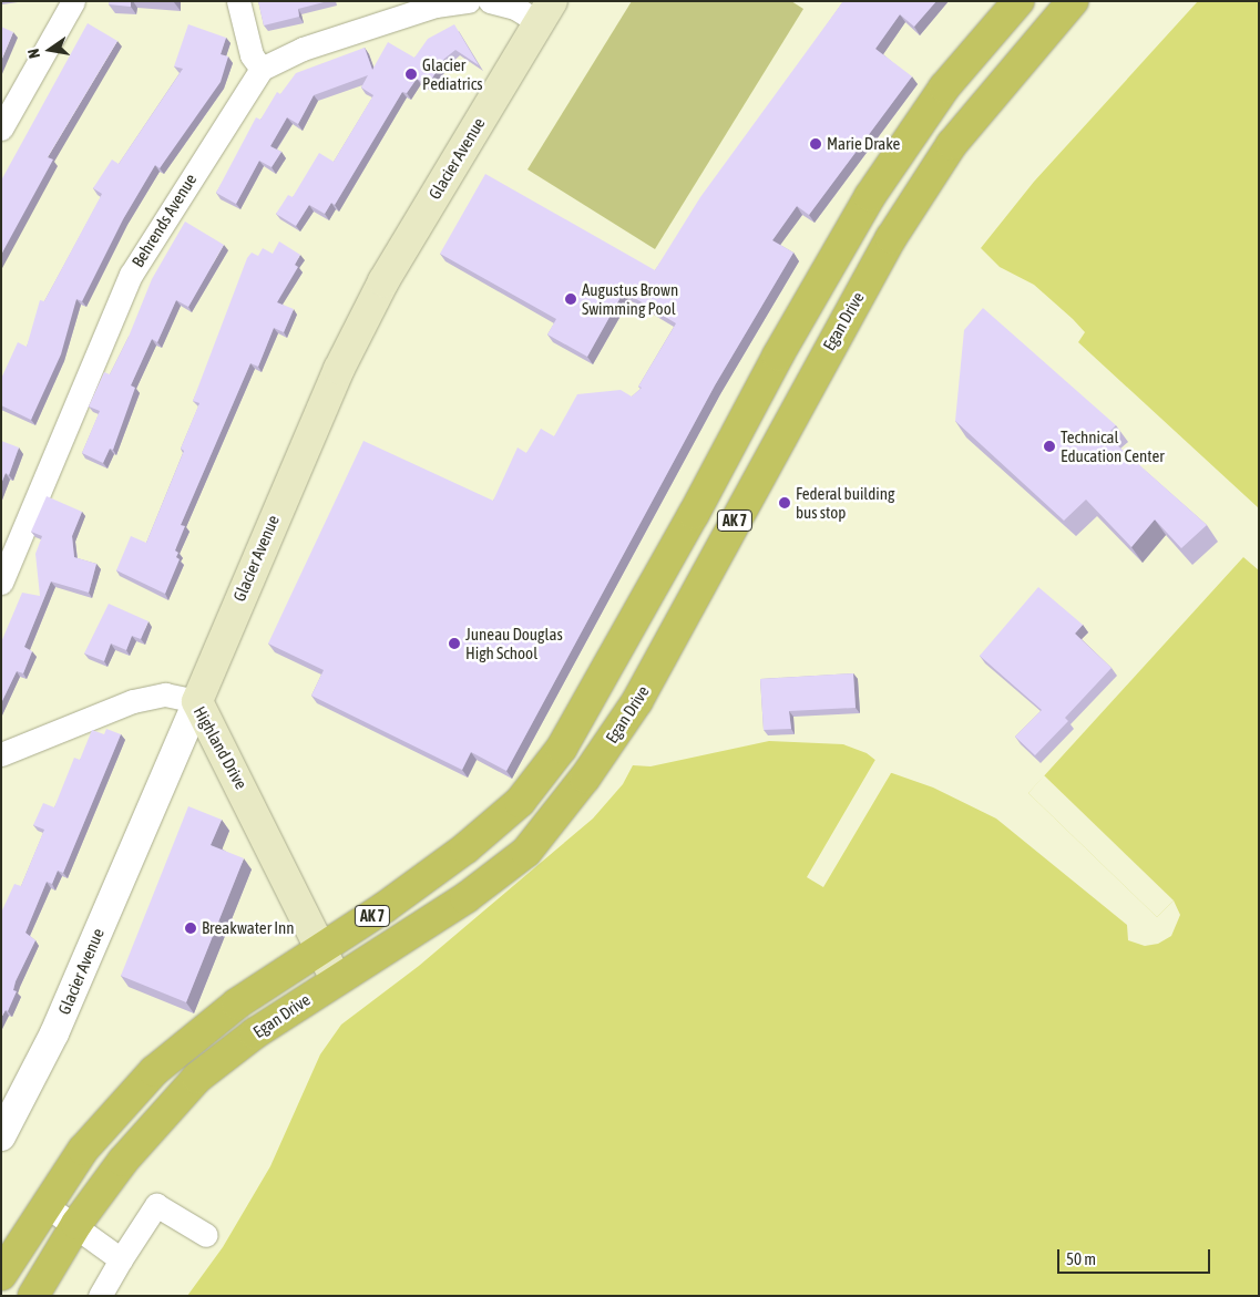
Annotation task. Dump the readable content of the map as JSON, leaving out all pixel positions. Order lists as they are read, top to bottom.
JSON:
{
  "streets": {
    "highway": ["Egan Drive", "AK 7"],
    "main road": ["Glacier Avenue", "Highland Drive"],
    "street": ["Behrends Avenue"]
  },
  "crossings": [
    ["Glacier Avenue", "Highland Drive"],
    ["Egan Drive", "Highland Drive"]
  ],
  "places": [
    "Glacier Pediatrics",
    "Marie Drake",
    "Augustus Brown Swimming Pool",
    "Technical Education Center",
    "Federal building bus stop",
    "Juneau Douglas High School",
    "Breakwater Inn"
  ],
  "scale_bar": "50 m",
  "north": "left"
}
